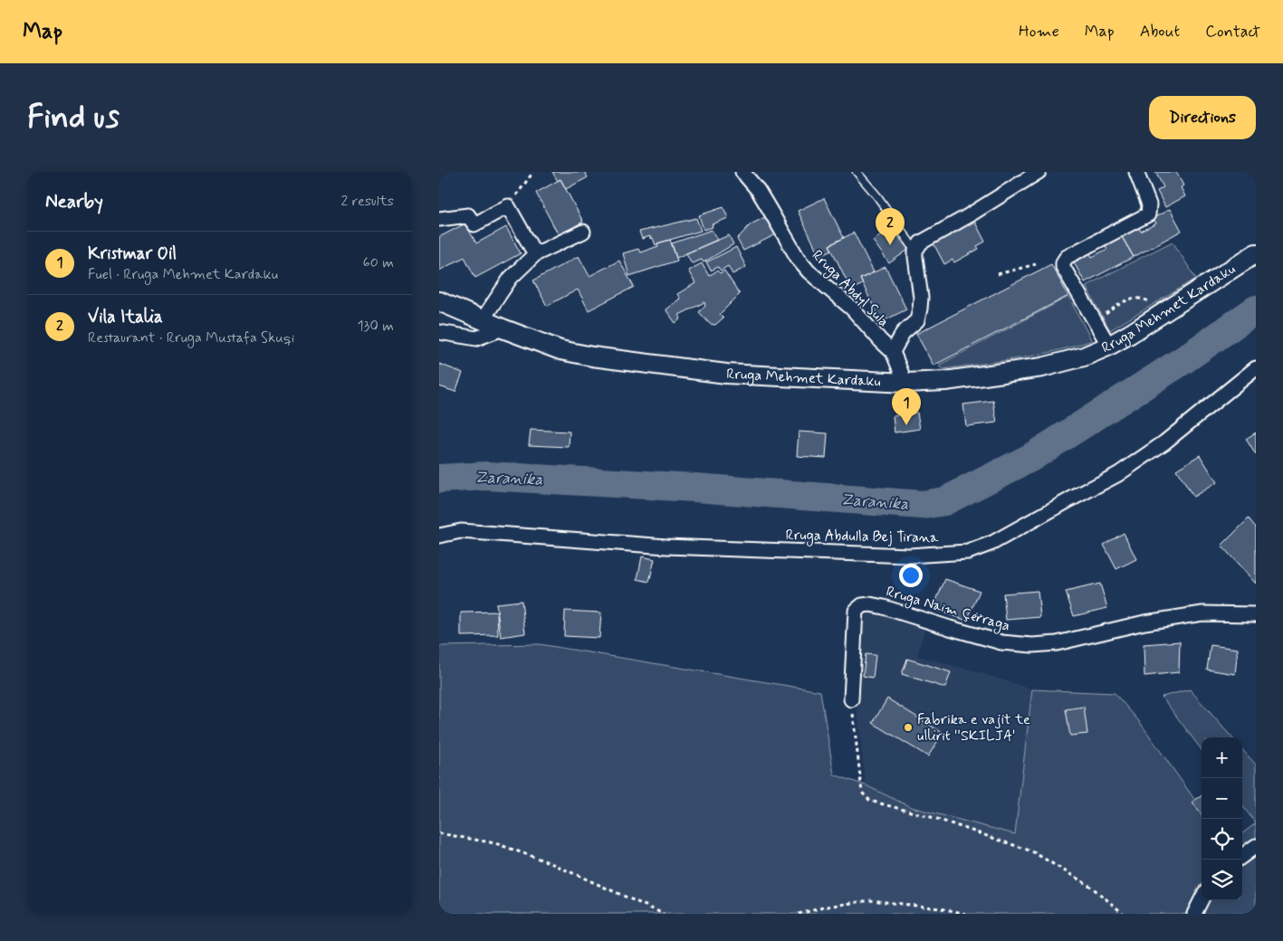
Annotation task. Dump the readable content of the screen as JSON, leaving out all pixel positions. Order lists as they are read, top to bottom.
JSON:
{
  "streets": {
    "main road": ["Rruga Mehmet Kardaku"],
    "street": ["Rruga Abdyl Sula", "Rruga Abdulla Bej Tirana", "Rruga Naim Çërraga"]
  },
  "crossings": [
    ["Rruga Abdyl Sula", "Rruga Mehmet Kardaku"]
  ],
  "water": ["Zaranika"],
  "places": ["Fabrika e vajit te ullirit ''SKILJA'"],
  "page": {
    "header": "Map",
    "nav": [
      "Home",
      "Map",
      "About",
      "Contact"
    ],
    "buttons": "Directions",
    "title": "Find us",
    "heading": ["Nearby", "2 results"],
    "pins": ["2", "1"],
    "list": [
      {
        "mark": "1",
        "name": "Kristmar Oil",
        "note": "Fuel · Rruga Mehmet Kardaku",
        "value": "60 m"
      },
      {
        "mark": "2",
        "name": "Vila Italia",
        "note": "Restaurant · Rruga Mustafa Skuqi",
        "value": "130 m"
      }
    ],
    "map_buttons": ["+", "−"]
  }
}
